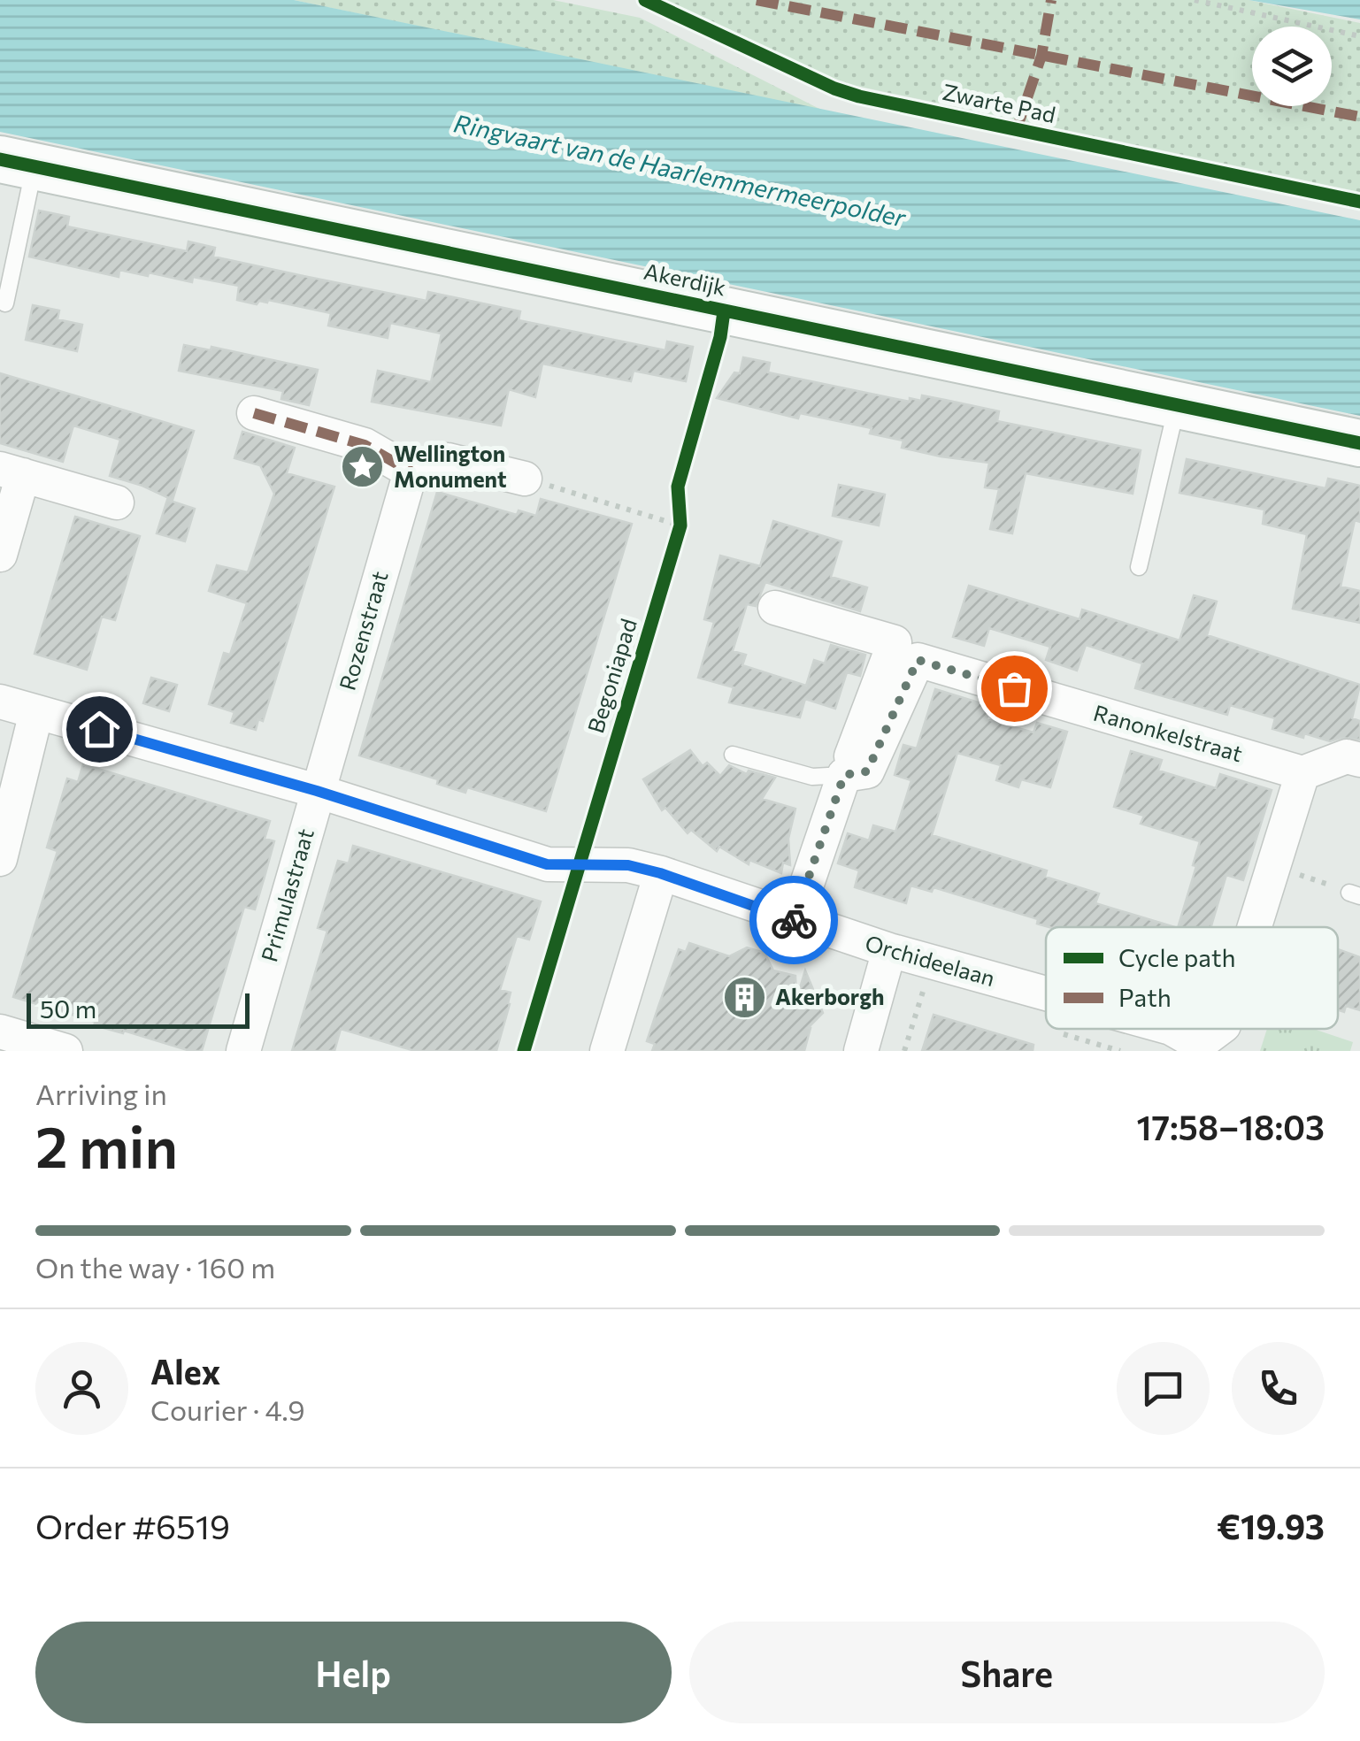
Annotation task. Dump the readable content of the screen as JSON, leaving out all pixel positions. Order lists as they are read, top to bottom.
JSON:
{
  "streets": {
    "street": [
      "Akerdijk",
      "Rozenstraat",
      "Ranonkelstraat",
      "Primulastraat",
      "Orchideelaan"
    ],
    "cycle path": ["Zwarte Pad", "Begoniapad"]
  },
  "crossings": [
    ["Rozenstraat", "Primulastraat"],
    ["Rozenstraat", "Orchideelaan"],
    ["Primulastraat", "Orchideelaan"]
  ],
  "water": ["Ringvaart van de Haarlemmermeerpolder"],
  "places": {
    "place": ["Wellington Monument"],
    "building": ["Akerborgh"]
  },
  "legend": ["Cycle path", "Path"],
  "scale_bar": "50 m",
  "page": {
    "scale": "50 m",
    "heading": ["2 min", "Arriving in", "17:58–18:03"],
    "panel": [
      "Alex",
      "Courier · 4.9",
      "Order #6519",
      "€19.93"
    ],
    "bar": "On the way · 160 m",
    "buttons": ["Help", "Share"]
  }
}
